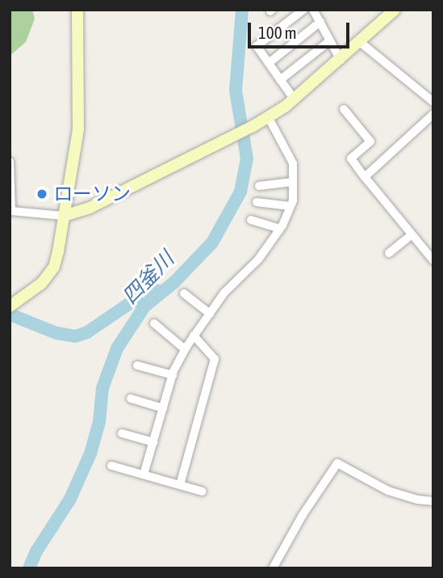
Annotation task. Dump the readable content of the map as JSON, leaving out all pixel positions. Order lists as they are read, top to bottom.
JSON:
{
  "water": ["四釜川"],
  "places": ["ローソン"],
  "scale_bar": "100 m"
}
